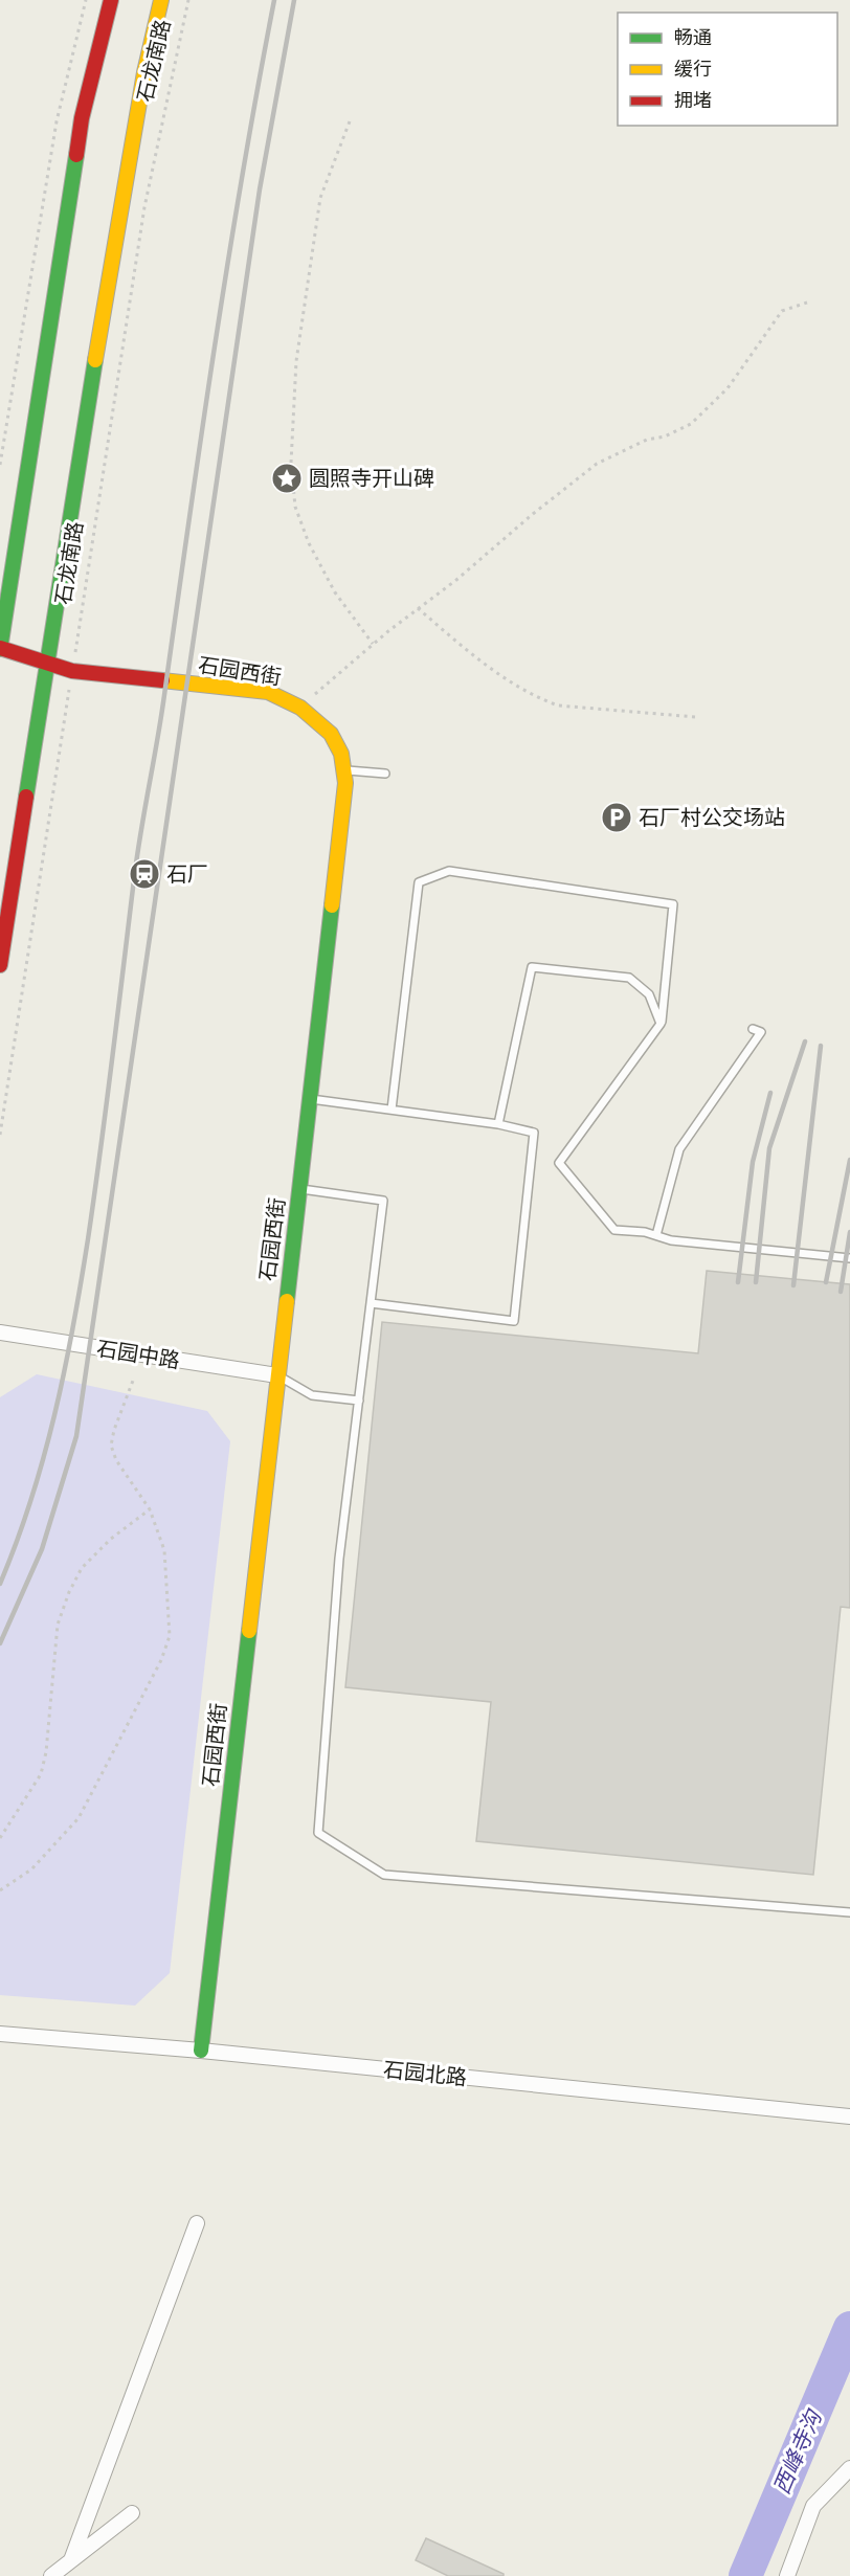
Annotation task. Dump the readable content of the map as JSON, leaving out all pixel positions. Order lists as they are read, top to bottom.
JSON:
{
  "streets": {
    "street": [
      "石龙南路",
      "石园西街",
      "石园中路",
      "石园北路"
    ]
  },
  "crossings": [
    ["石龙南路", "石园西街"],
    ["石园西街", "石园中路"],
    ["石园西街", "石园北路"]
  ],
  "water": ["西峰寺沟"],
  "places": {
    "place": ["圆照寺开山碑"],
    "parking": ["石厂村公交场站"],
    "station": ["石厂"]
  },
  "legend": ["畅通", "缓行", "拥堵"]
}
